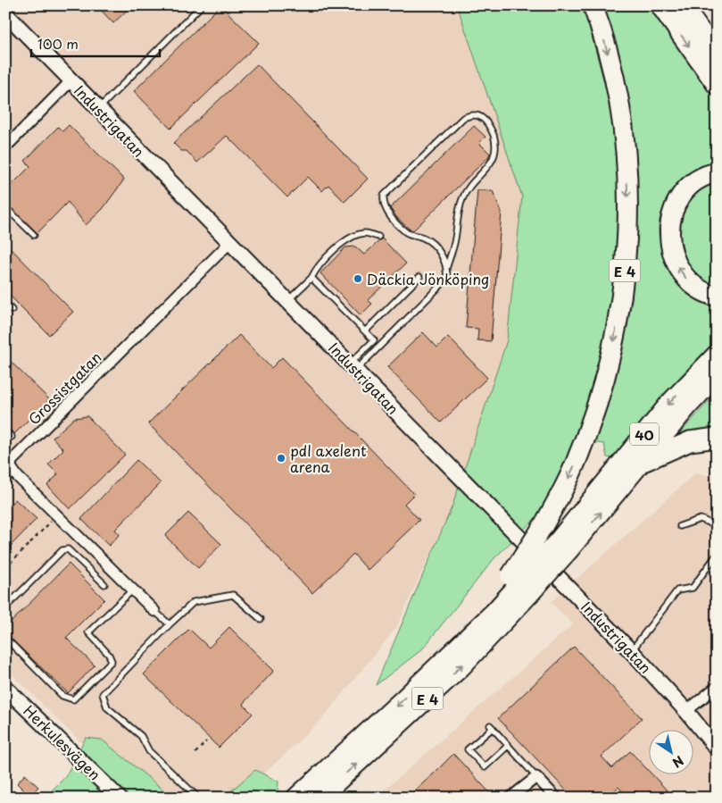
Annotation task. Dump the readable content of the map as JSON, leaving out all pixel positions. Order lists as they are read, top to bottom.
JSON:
{
  "streets": {
    "highway": ["E 4", "40"],
    "street": ["Industrigatan", "Grossistgatan", "Herkulesvägen"]
  },
  "crossings": [
    ["Industrigatan", "Grossistgatan"],
    ["E 4", "40"]
  ],
  "places": ["Däckia Jönköping", "pdl axelent arena"],
  "scale_bar": "100 m",
  "north": "bottom right"
}
